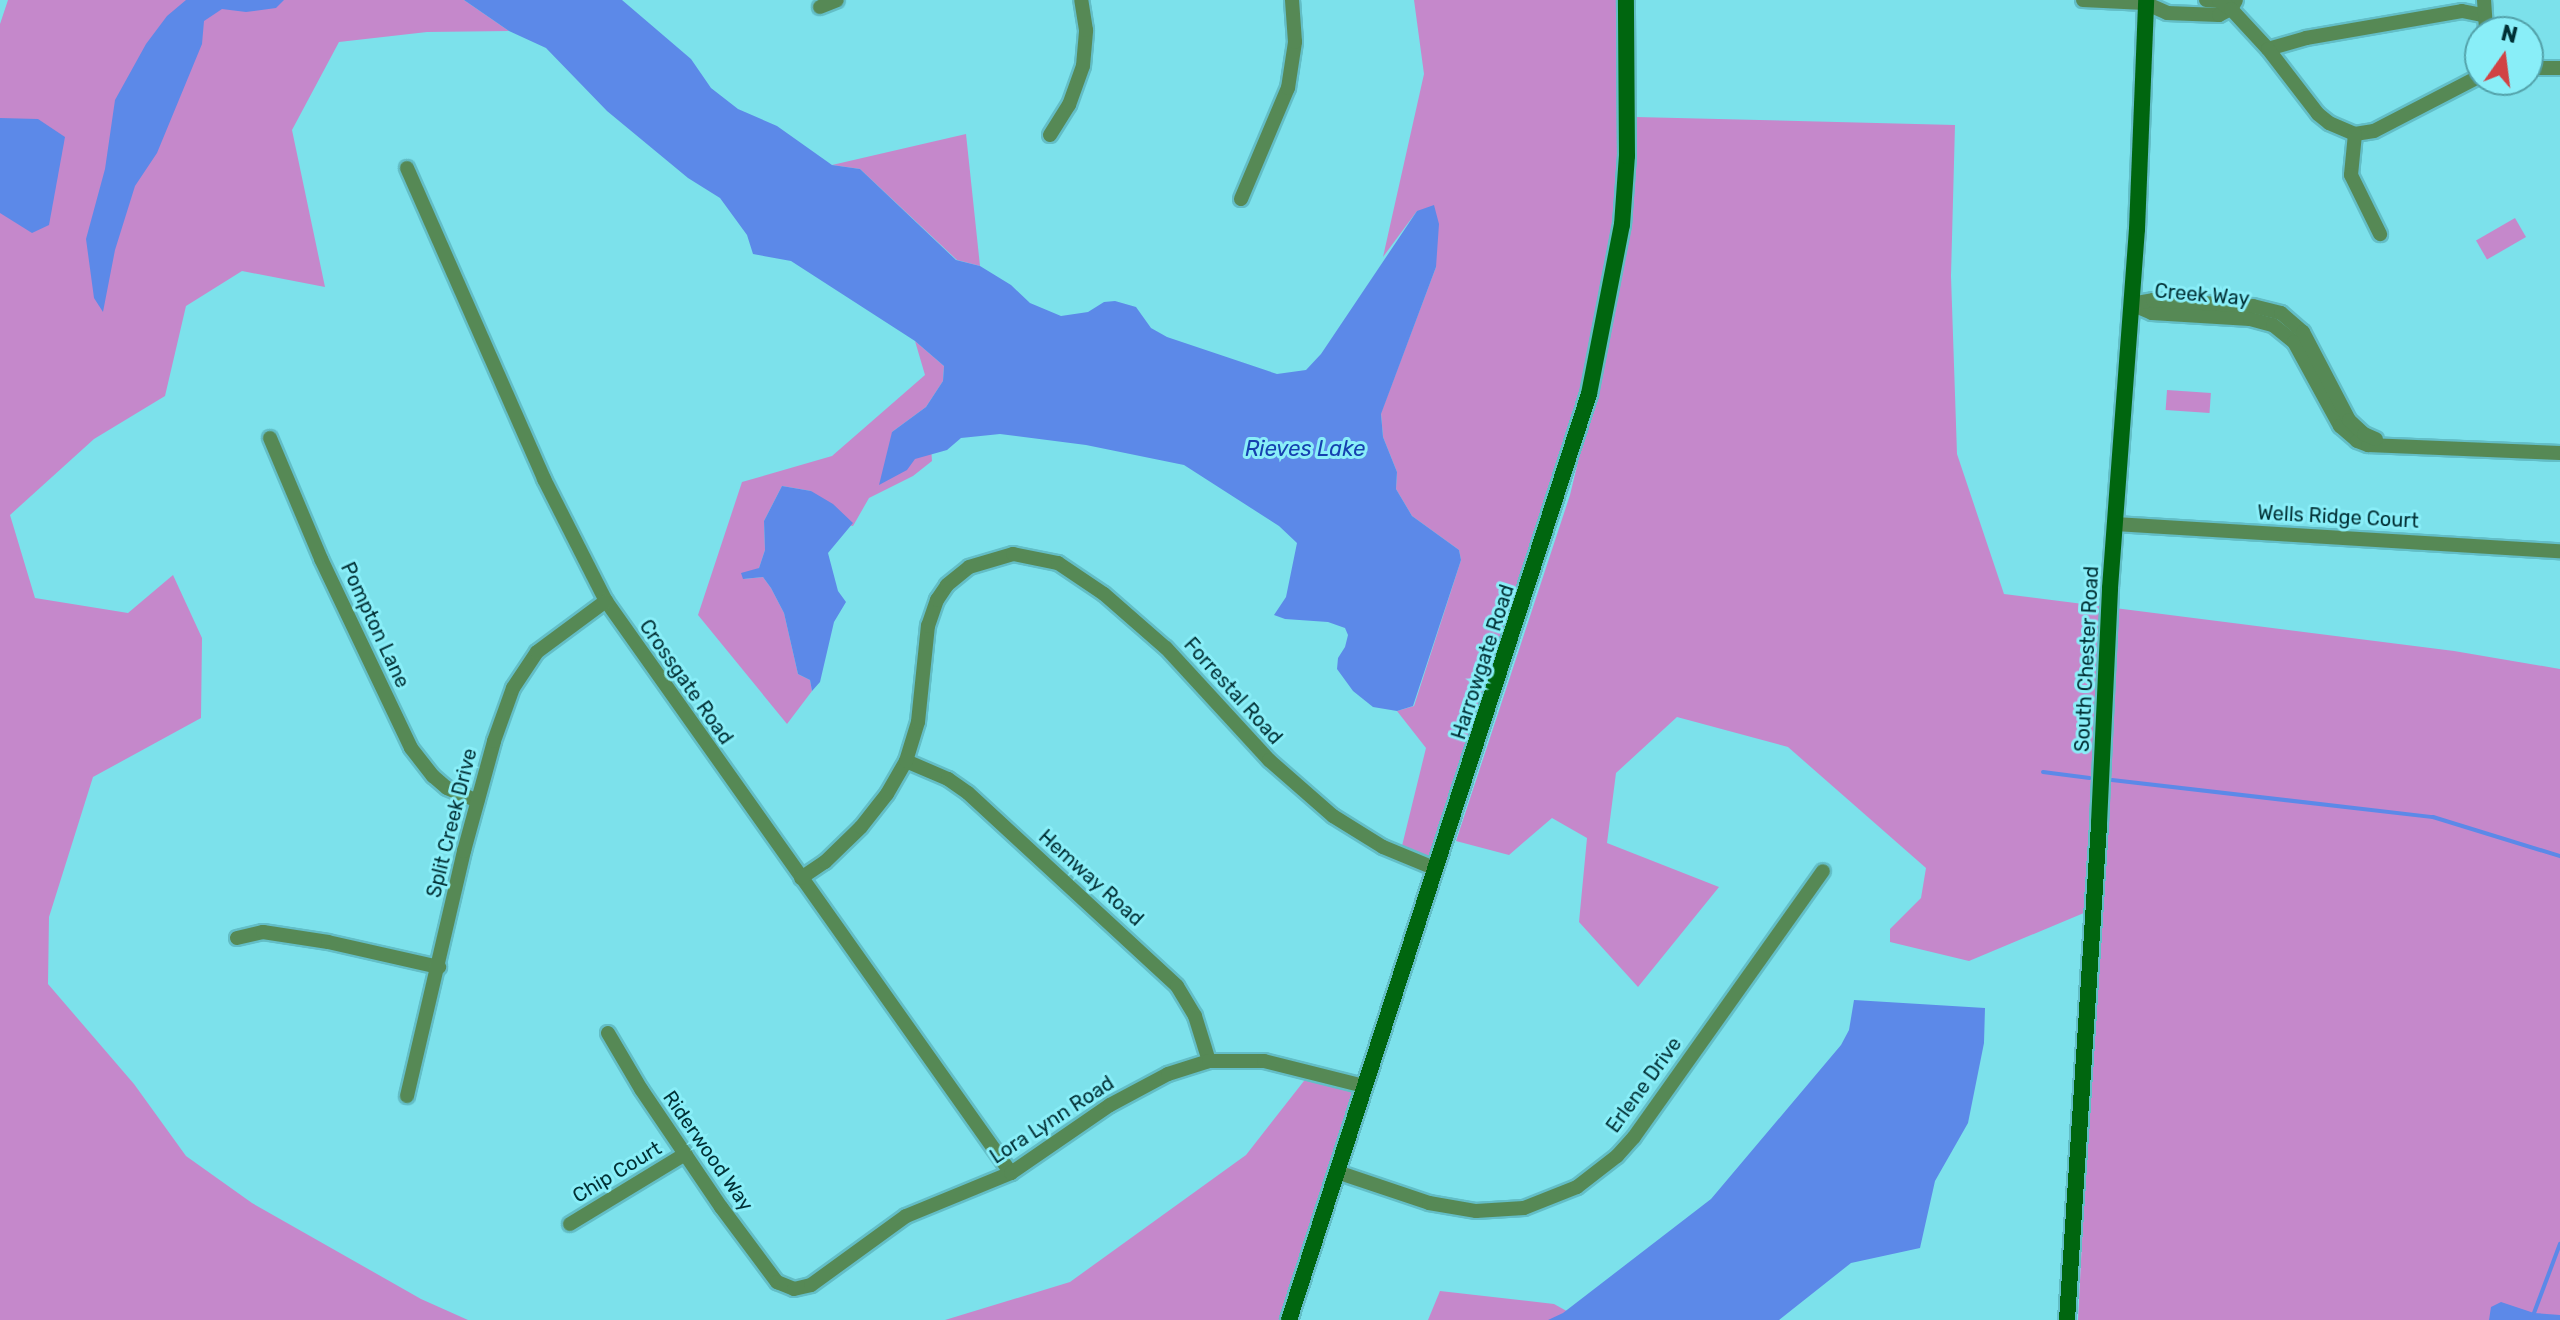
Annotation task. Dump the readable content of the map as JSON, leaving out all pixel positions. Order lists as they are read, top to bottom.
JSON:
{
  "streets": {
    "main road": ["South Chester Road", "Harrowgate Road"],
    "street": [
      "Creek Way",
      "Wells Ridge Court",
      "Pompton Lane",
      "Crossgate Road",
      "Forrestal Road",
      "Split Creek Drive",
      "Hemway Road",
      "Erlene Drive",
      "Lora Lynn Road",
      "Riderwood Way",
      "Chip Court"
    ]
  },
  "crossings": [
    ["Creek Way", "South Chester Road"],
    ["Wells Ridge Court", "South Chester Road"],
    ["Pompton Lane", "Split Creek Drive"],
    ["Harrowgate Road", "Forrestal Road"],
    ["Harrowgate Road", "Erlene Drive"],
    ["Harrowgate Road", "Lora Lynn Road"],
    ["Crossgate Road", "Split Creek Drive"],
    ["Crossgate Road", "Lora Lynn Road"],
    ["Forrestal Road", "Hemway Road"],
    ["Hemway Road", "Lora Lynn Road"],
    ["Lora Lynn Road", "Riderwood Way"],
    ["Riderwood Way", "Chip Court"]
  ],
  "water": ["Rieves Lake"],
  "north": "top"
}
